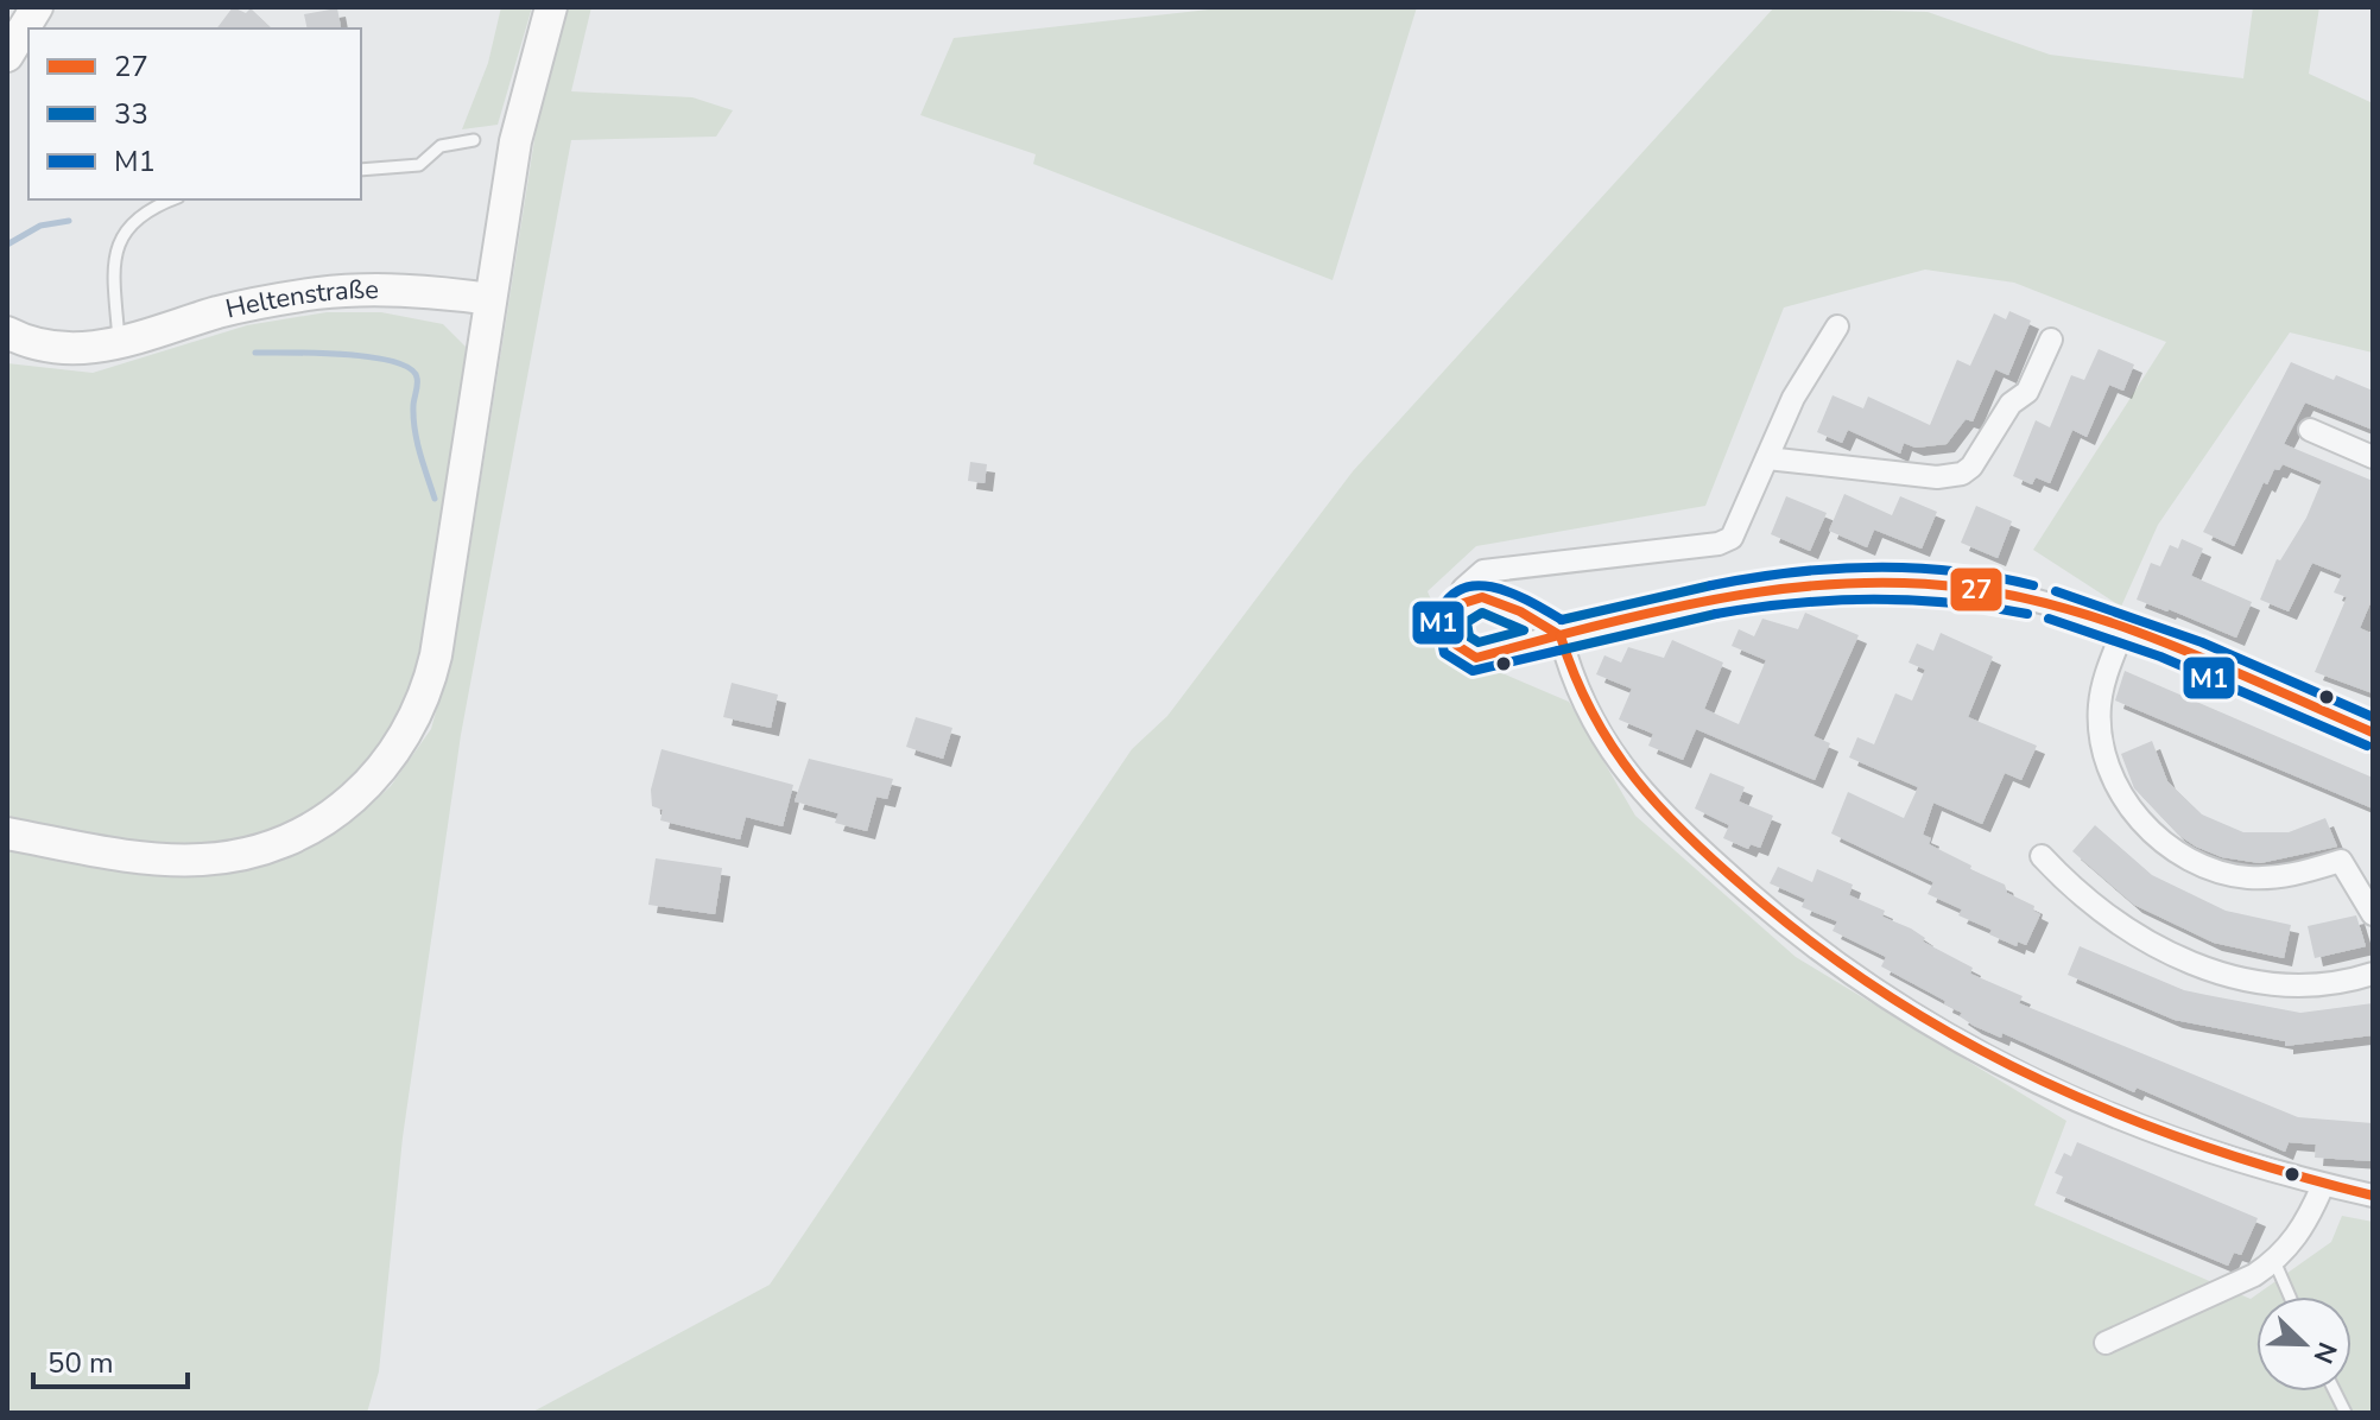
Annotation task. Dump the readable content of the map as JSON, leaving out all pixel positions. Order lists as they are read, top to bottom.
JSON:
{
  "streets": {
    "main road": ["Heltenstraße"]
  },
  "lines": ["transit line M1", "transit line 27", "transit line 33"],
  "legend": ["27", "33", "M1"],
  "scale_bar": "50 m",
  "north": "bottom right"
}
